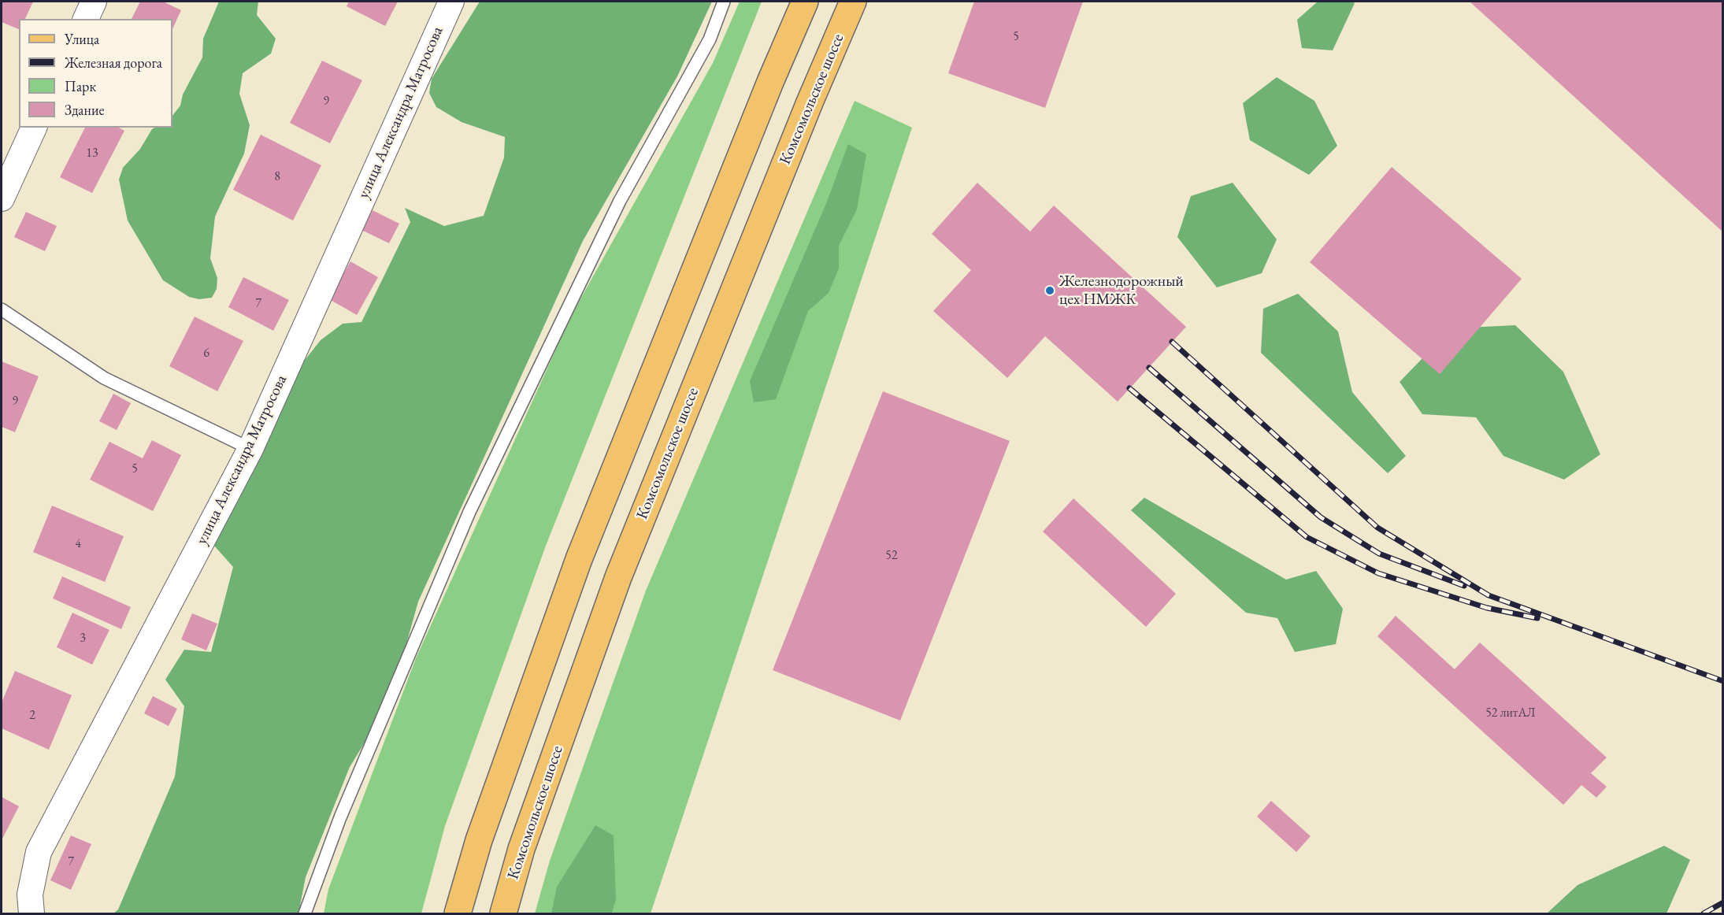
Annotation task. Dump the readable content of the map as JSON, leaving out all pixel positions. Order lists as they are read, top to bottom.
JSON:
{
  "streets": {
    "main road": ["Комсомольское шоссе"],
    "street": ["улица Александра Матросова"]
  },
  "places": ["Железнодорожный цех НМЖК"],
  "house_numbers": [
    "5",
    "9",
    "13",
    "8",
    "7",
    "6",
    "9",
    "5",
    "4",
    "52",
    "3",
    "52 литАЛ",
    "2",
    "7"
  ],
  "legend": [
    "Улица",
    "Железная дорога",
    "Парк",
    "Здание"
  ]
}
